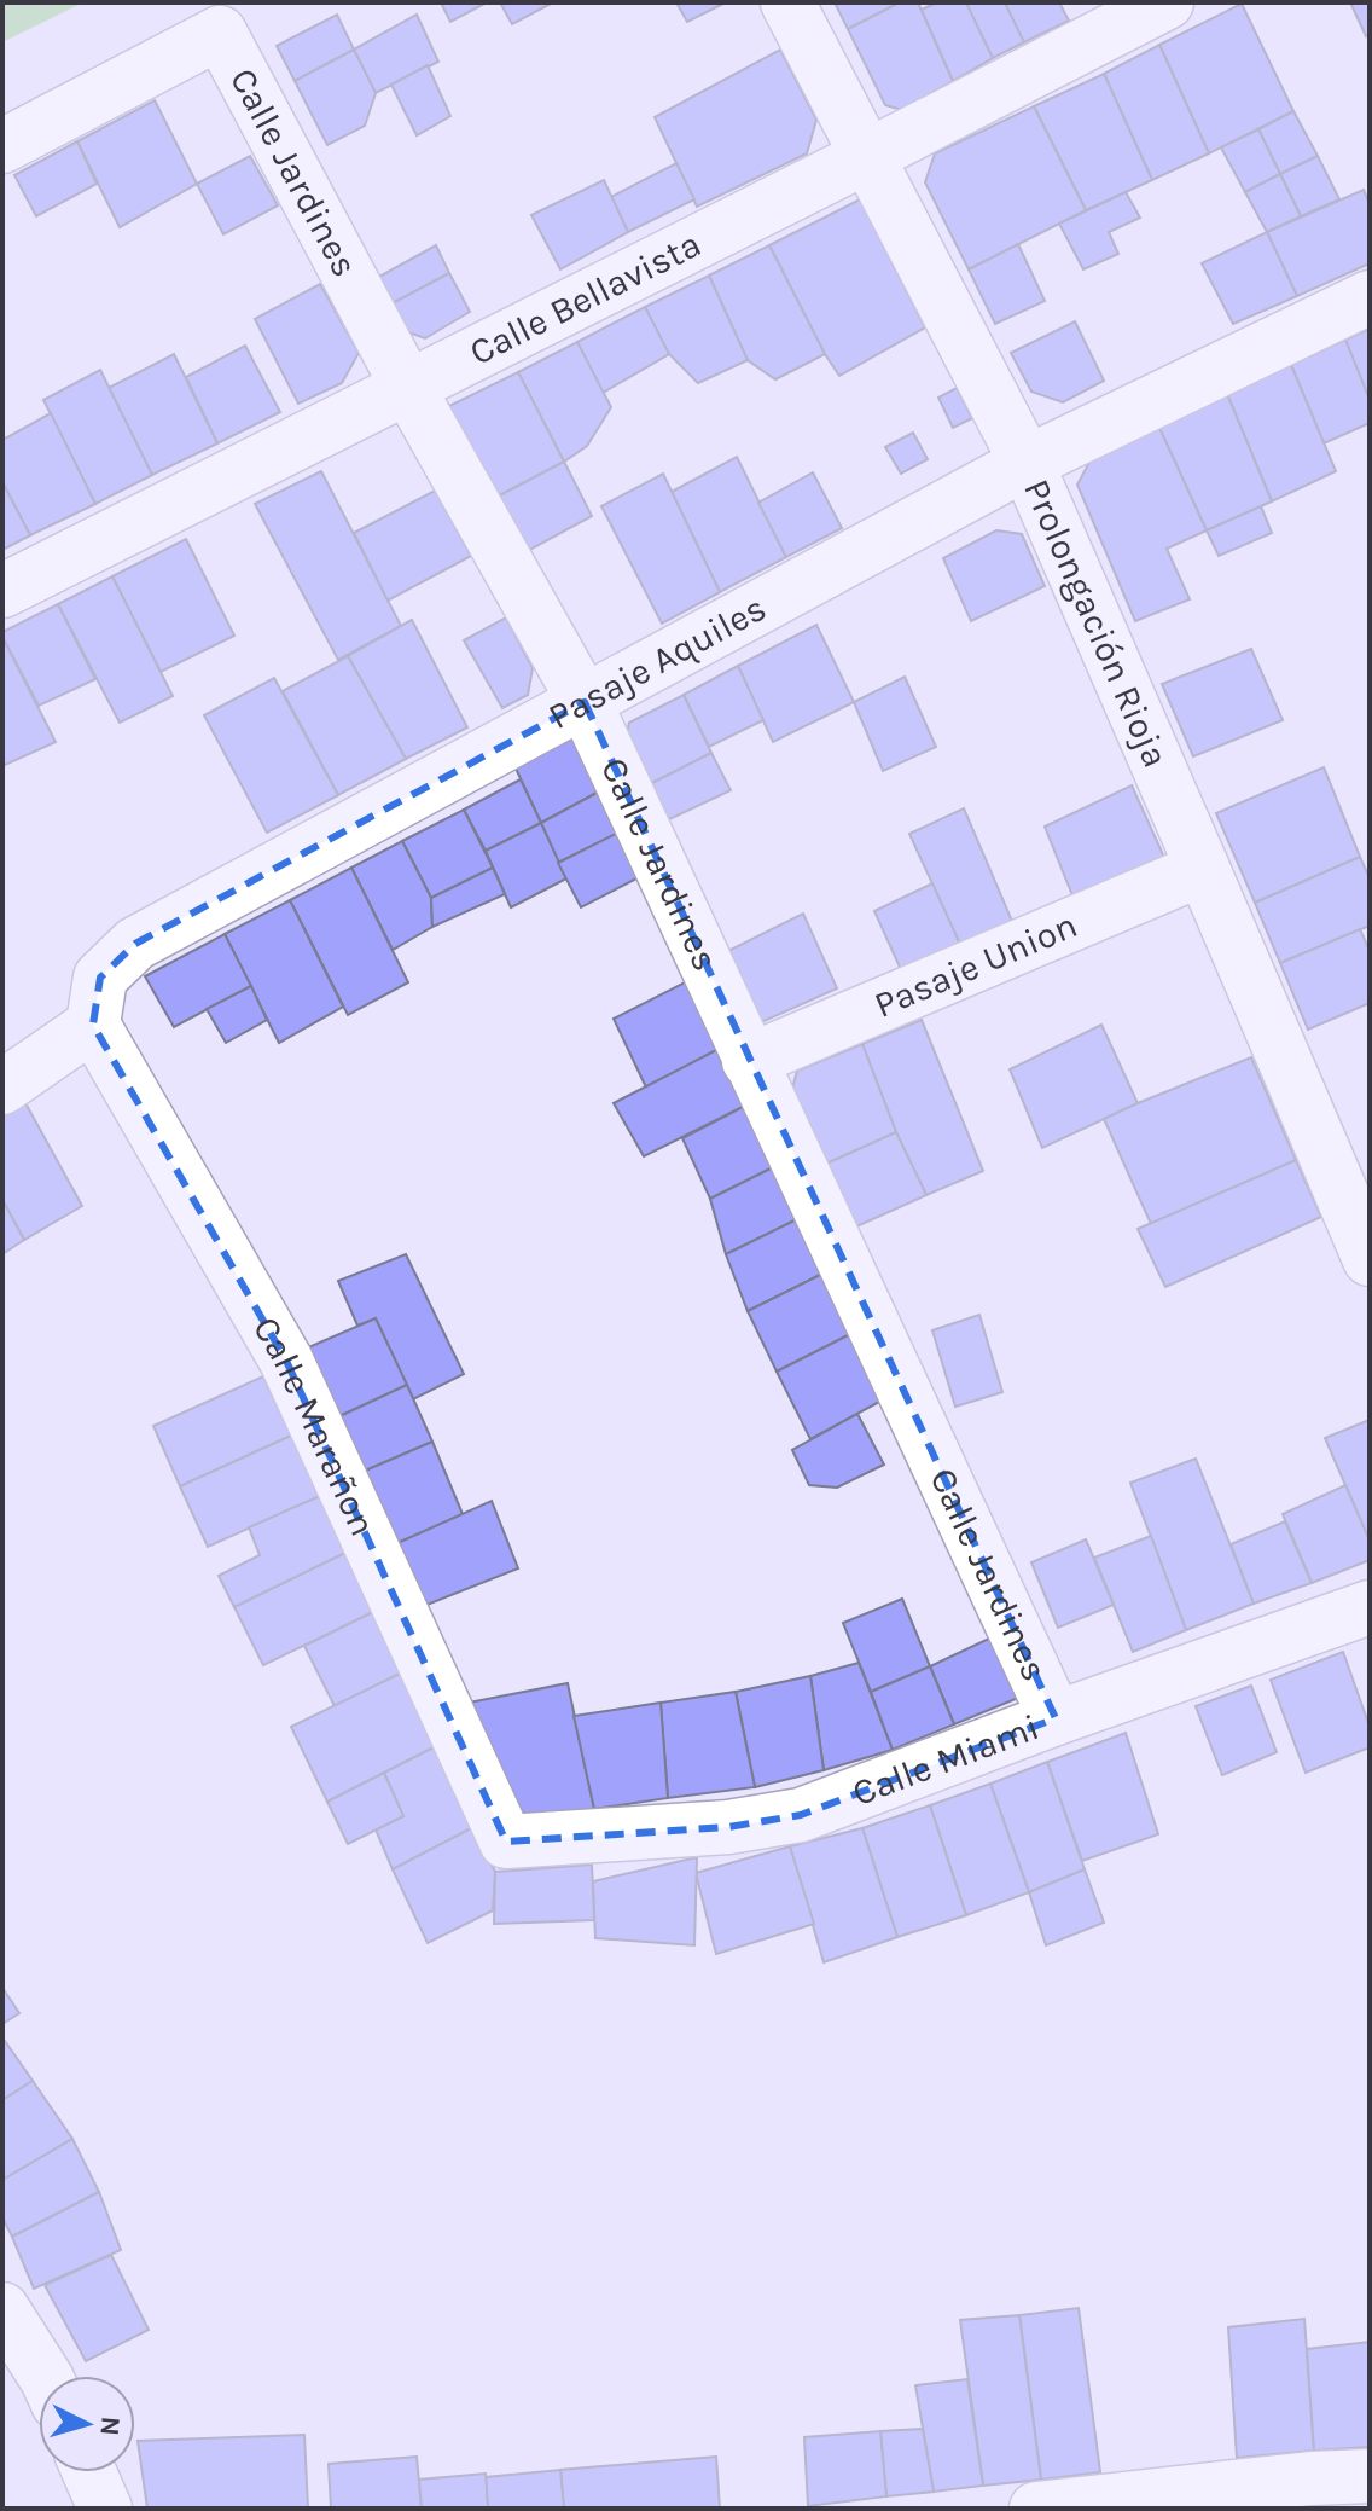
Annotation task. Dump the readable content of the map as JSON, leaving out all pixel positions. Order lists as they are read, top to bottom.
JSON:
{
  "streets": {
    "street": [
      "Calle Jardines",
      "Calle Bellavista",
      "Prolongación Rioja",
      "Pasaje Aquiles",
      "Pasaje Union",
      "Calle Marañon",
      "Calle Miami"
    ]
  },
  "crossings": [
    ["Calle Jardines", "Calle Bellavista"],
    ["Calle Jardines", "Pasaje Aquiles"],
    ["Calle Jardines", "Pasaje Union"],
    ["Calle Jardines", "Calle Miami"],
    ["Calle Bellavista", "Prolongación Rioja"],
    ["Prolongación Rioja", "Pasaje Aquiles"],
    ["Prolongación Rioja", "Pasaje Union"],
    ["Pasaje Aquiles", "Calle Marañon"],
    ["Calle Marañon", "Calle Miami"]
  ],
  "north": "right"
}
